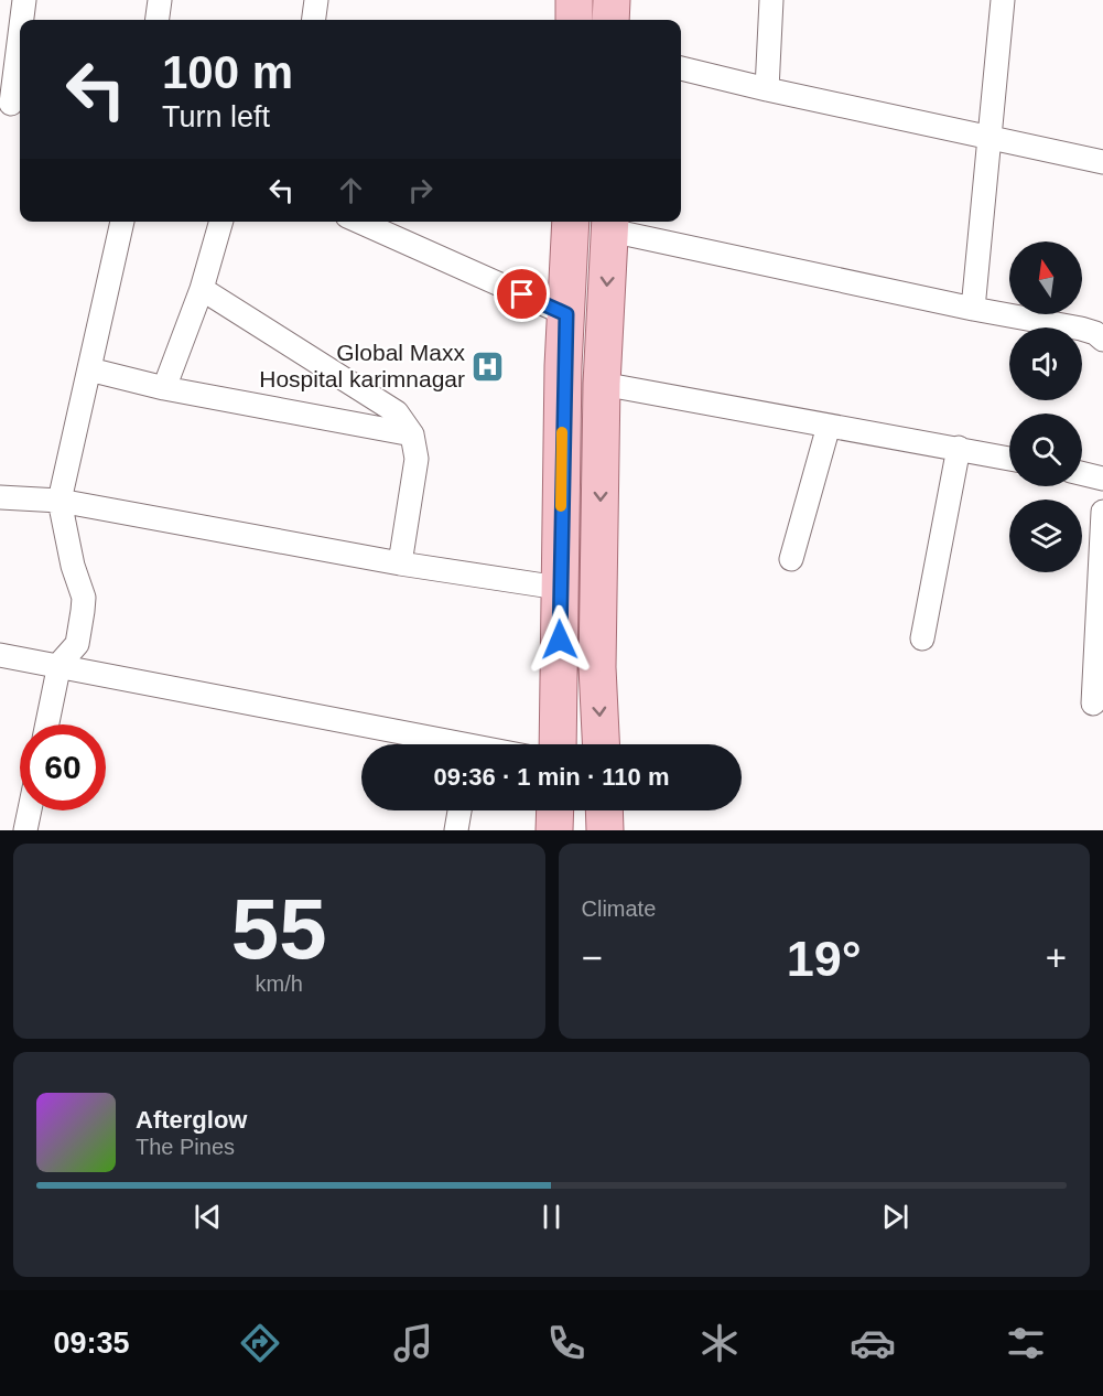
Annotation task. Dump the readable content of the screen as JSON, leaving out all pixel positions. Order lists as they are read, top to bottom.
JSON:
{
  "places": {
    "hospital": ["Global Maxx Hospital karimnagar"]
  },
  "north": "top",
  "page": {
    "turn": ["100 m", "Turn left"],
    "limit": "60",
    "trip": "09:36 · 1 min · 110 m",
    "tile": [
      ["55", "km/h"],
      "Climate"
    ],
    "heat": ["−", "19°", "+"],
    "song": ["Afterglow", "The Pines"],
    "tabs": "09:35"
  }
}
